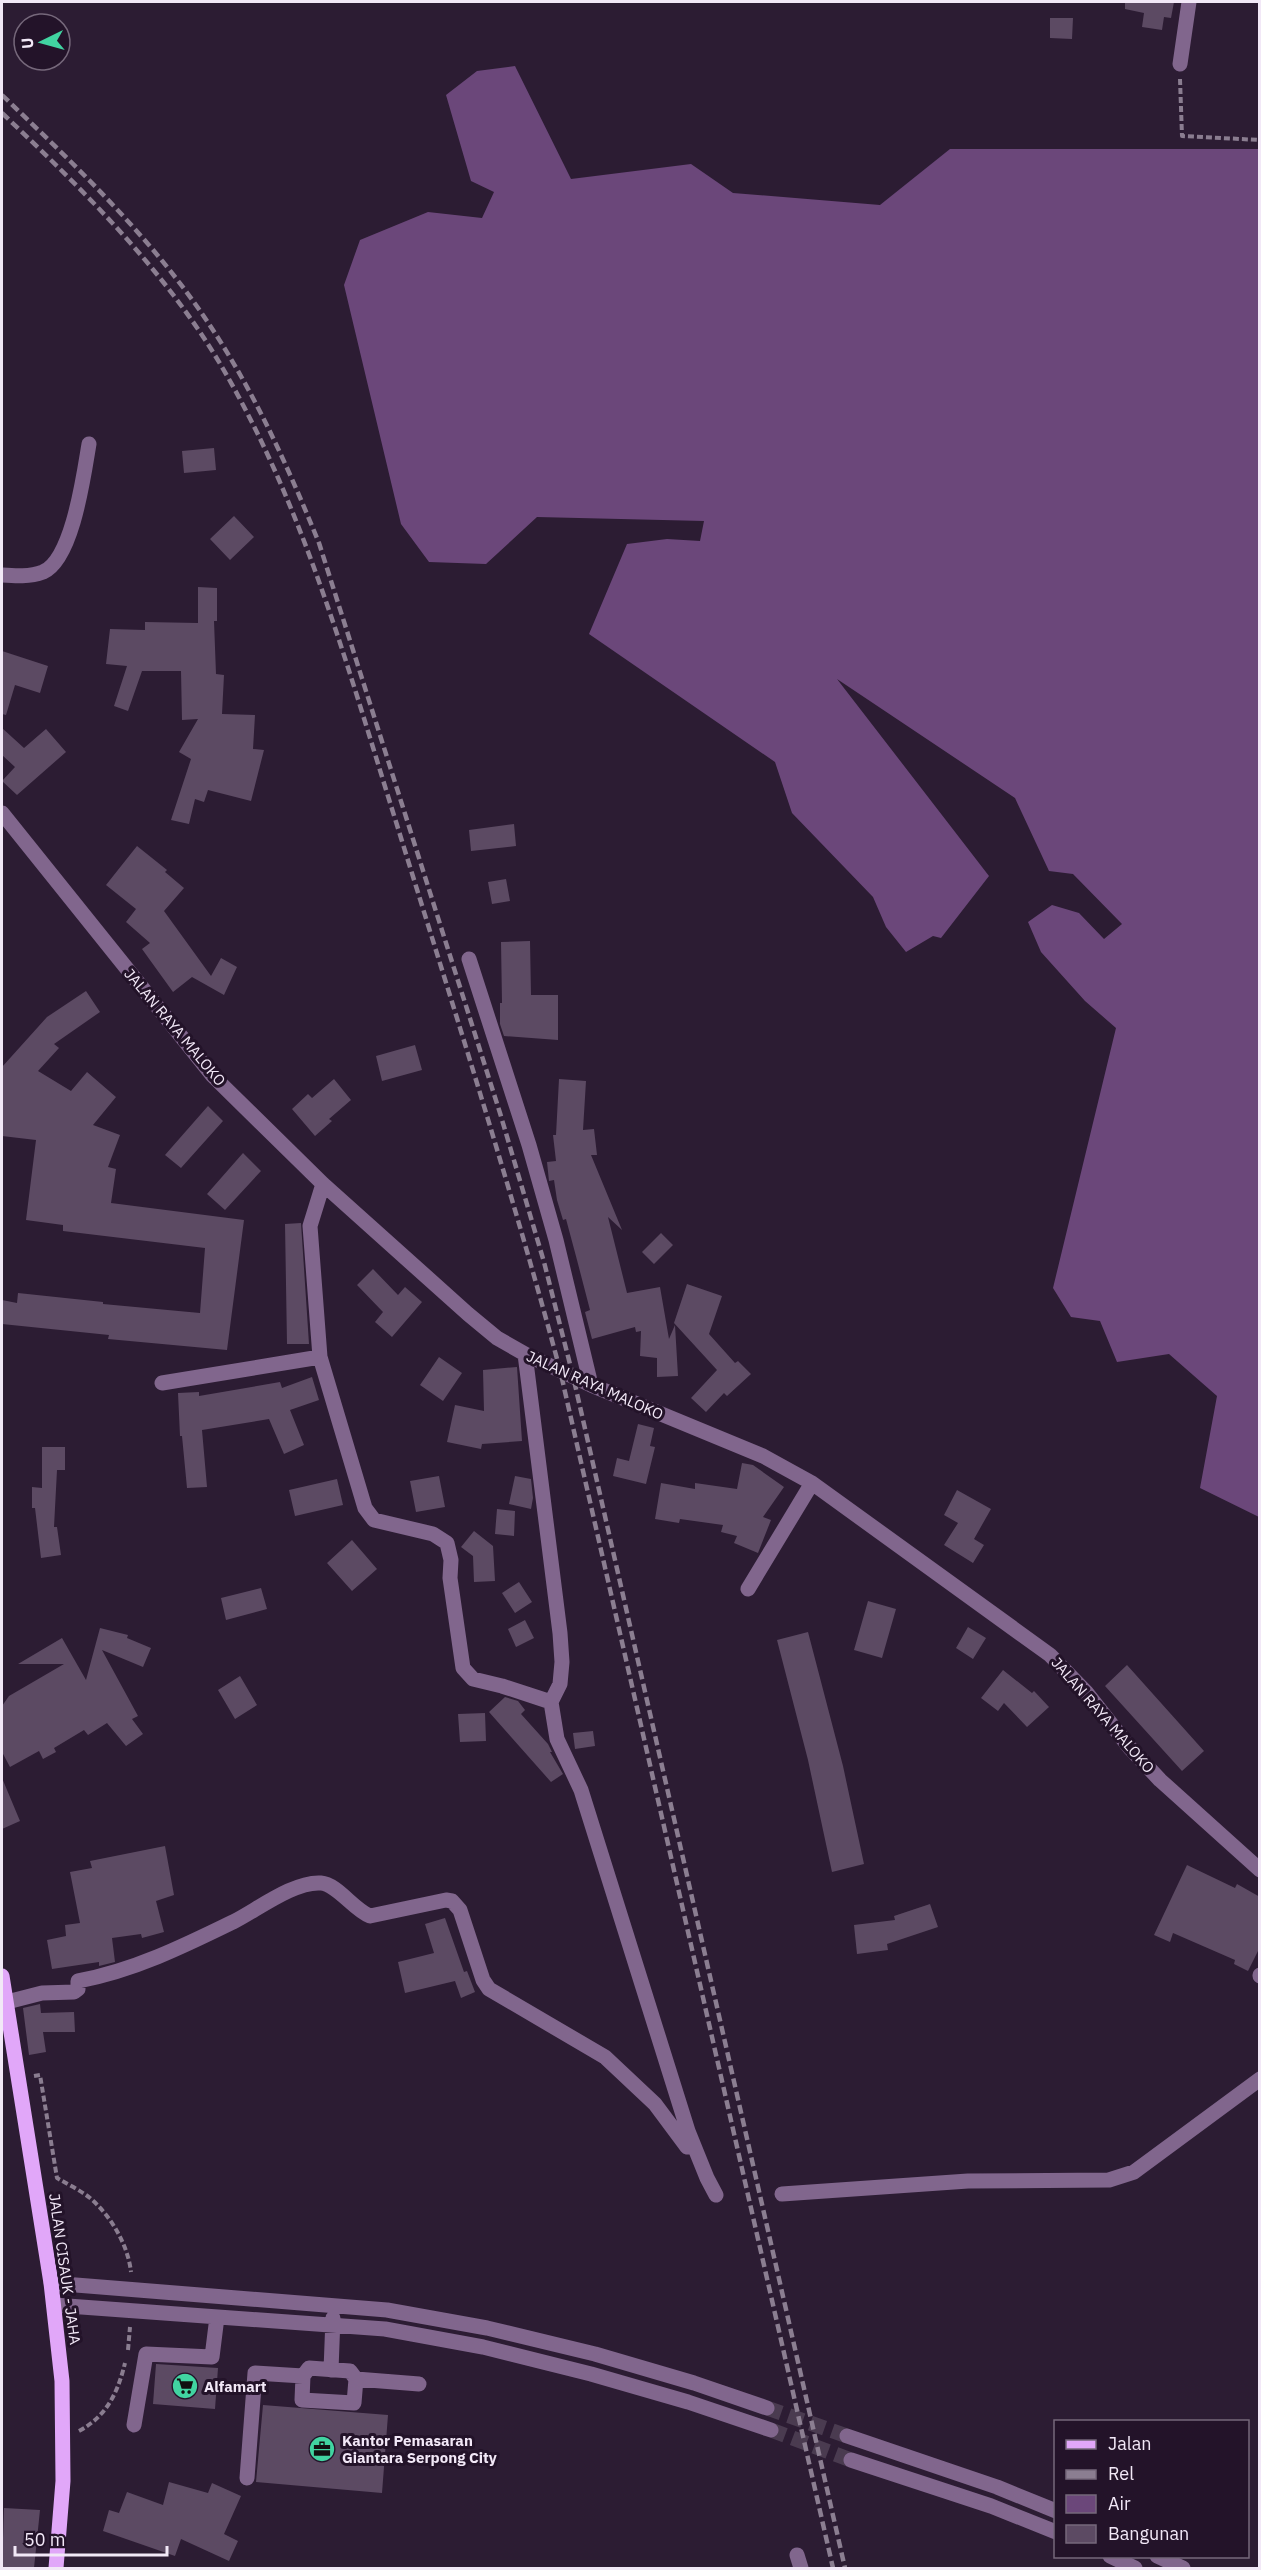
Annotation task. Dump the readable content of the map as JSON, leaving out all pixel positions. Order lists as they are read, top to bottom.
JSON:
{
  "streets": {
    "main road": ["JALAN CISAUK - JAHA"],
    "street": ["JALAN RAYA MALOKO"]
  },
  "places": {
    "supermarket": ["Alfamart"],
    "office": ["Kantor Pemasaran Giantara Serpong City"]
  },
  "legend": [
    "Jalan",
    "Rel",
    "Air",
    "Bangunan"
  ],
  "scale_bar": "50 m",
  "north": "left"
}
